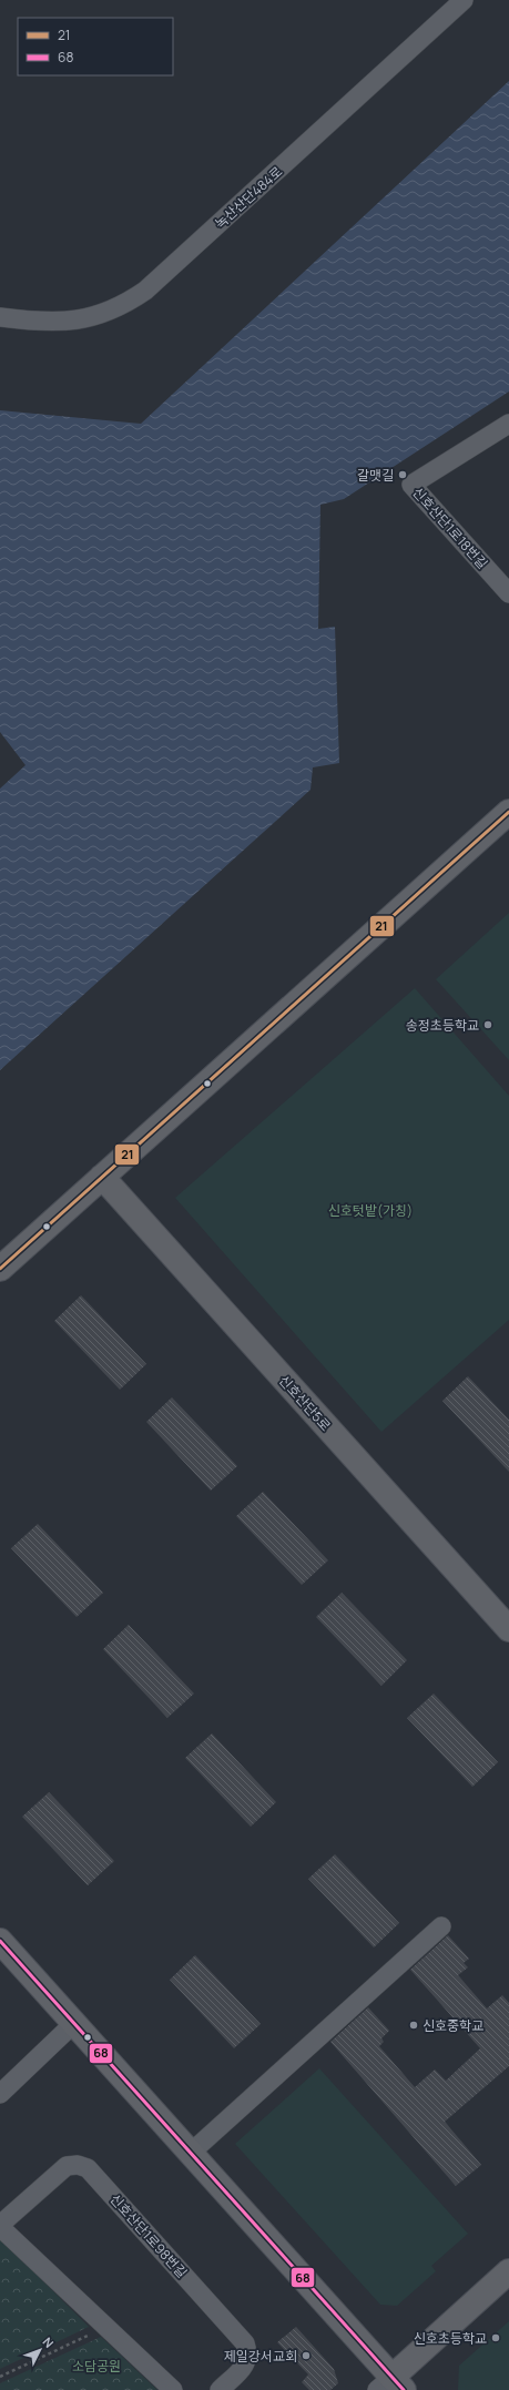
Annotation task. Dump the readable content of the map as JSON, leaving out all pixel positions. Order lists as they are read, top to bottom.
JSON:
{
  "streets": {
    "main road": ["신호산단5로"],
    "street": ["녹산산단484로", "신호산단1로18번길", "신호산단1로98번길"]
  },
  "parks": ["신호텃밭(가칭)", "소담공원"],
  "places": [
    "갈맷길",
    "송정초등학교",
    "신호중학교",
    "신호초등학교",
    "제일강서교회"
  ],
  "lines": ["transit line 21", "transit line 68"],
  "legend": ["21", "68"],
  "north": "top right"
}
